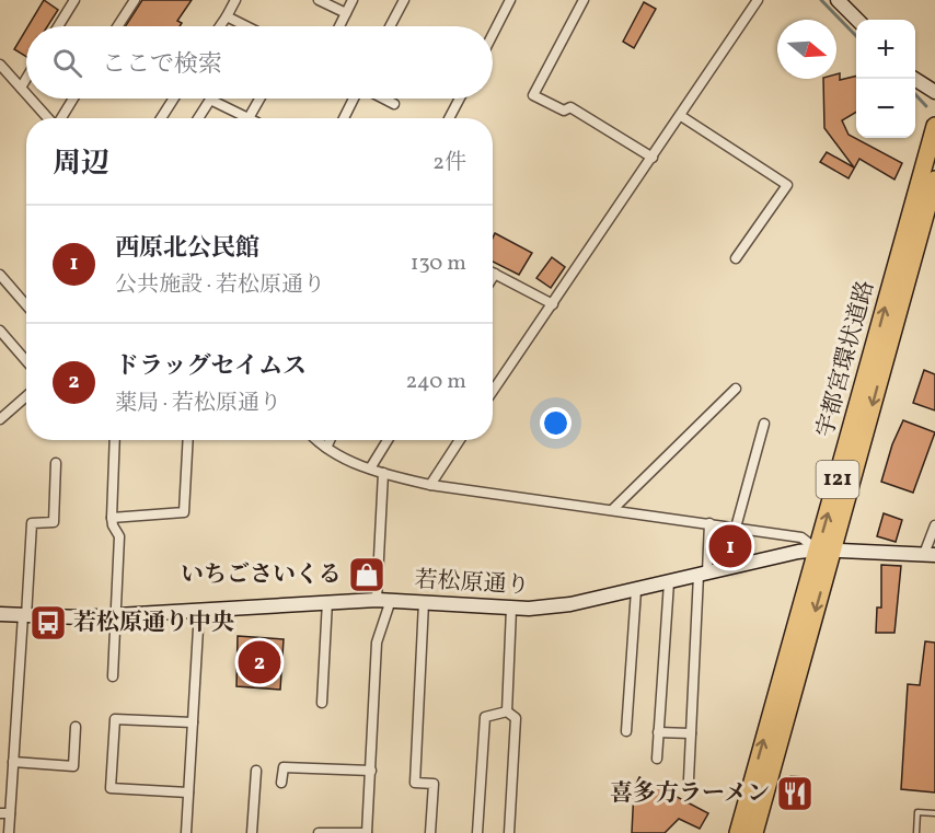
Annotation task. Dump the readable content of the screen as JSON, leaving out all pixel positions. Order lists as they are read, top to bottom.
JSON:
{
  "streets": {
    "highway": ["宇都宮環状道路", "121"],
    "street": ["若松原通り"]
  },
  "crossings": [
    ["宇都宮環状道路", "若松原通り"]
  ],
  "places": {
    "shop": ["いちごさいくる"],
    "bus stop": ["若松原通り中央"],
    "restaurant": ["喜多方ラーメン"]
  },
  "north": "right",
  "page": {
    "map_buttons": ["+", "−"],
    "search": "ここで検索",
    "heading": ["周辺", "2件"],
    "list": [
      {
        "mark": "1",
        "name": "西原北公民館",
        "note": "公共施設 · 若松原通り",
        "value": "130 m"
      },
      {
        "mark": "2",
        "name": "ドラッグセイムス",
        "note": "薬局 · 若松原通り",
        "value": "240 m"
      }
    ],
    "pins": ["1", "2"]
  }
}
